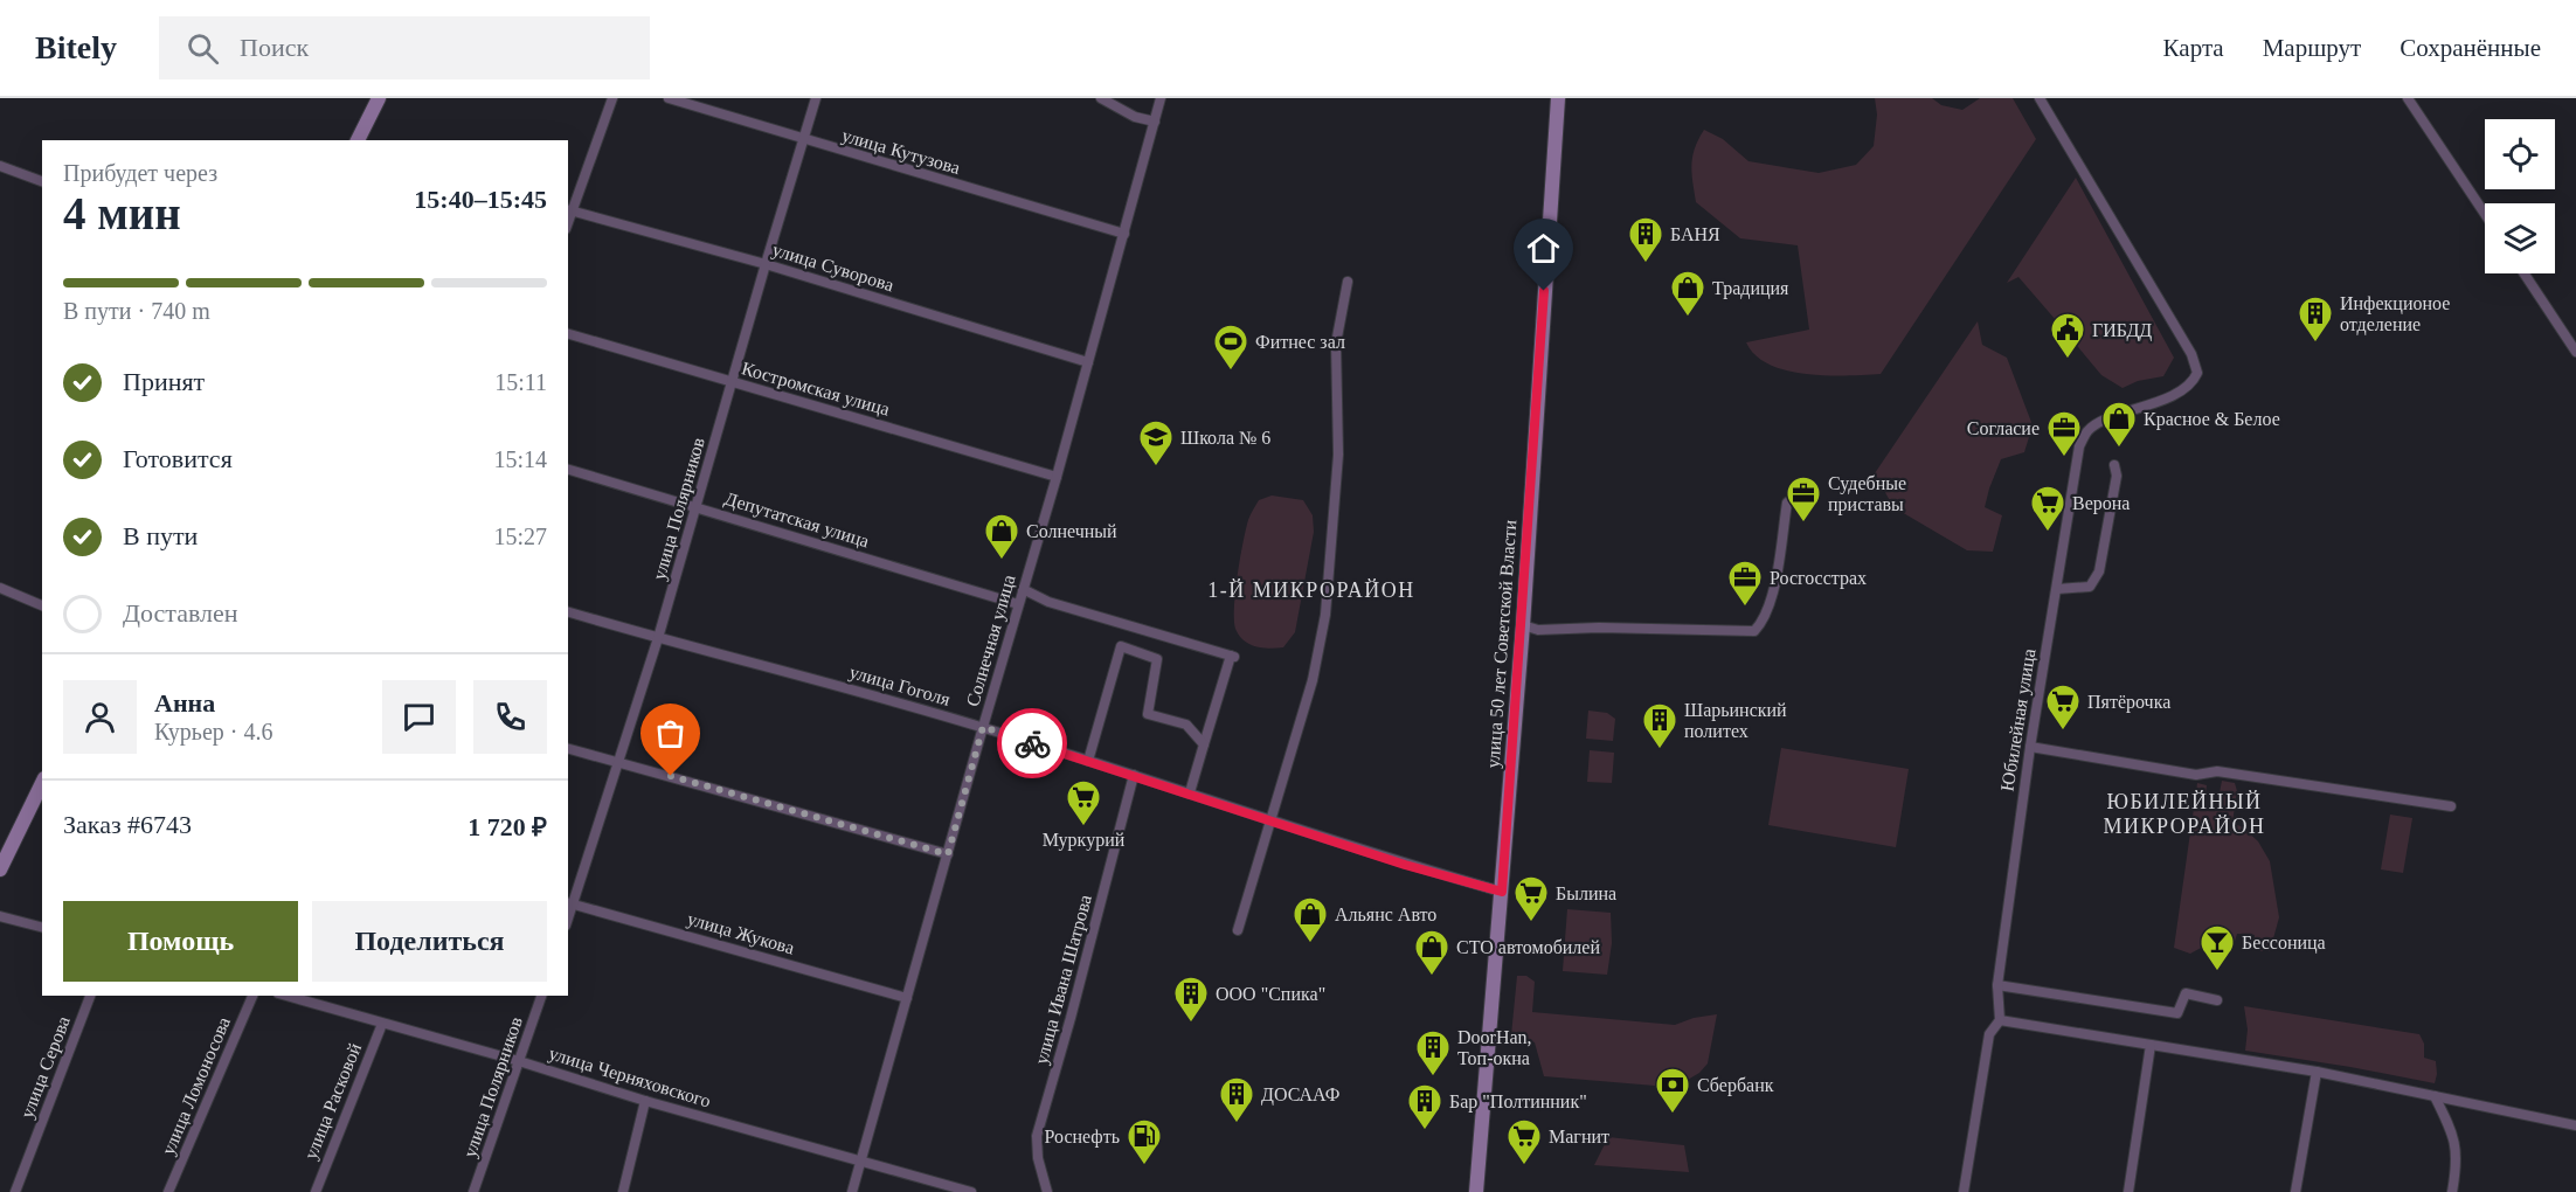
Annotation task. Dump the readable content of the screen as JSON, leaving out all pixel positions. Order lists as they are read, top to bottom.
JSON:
{
  "streets": {
    "street": [
      "улица Кутузова",
      "улица Суворова",
      "Костромская улица",
      "улица Полярников",
      "Депутатская улица",
      "Солнечная улица",
      "улица 50 лет Советской Власти",
      "улица Гоголя",
      "Юбилейная улица",
      "улица Жукова",
      "улица Ивана Шатрова",
      "улица Серова",
      "улица Черняховского",
      "улица Ломоносова",
      "улица Расковой"
    ]
  },
  "crossings": [
    ["улица Кутузова", "улица Полярников"],
    ["улица Кутузова", "Солнечная улица"],
    ["улица Суворова", "улица Полярников"],
    ["улица Суворова", "Солнечная улица"],
    ["Костромская улица", "улица Полярников"],
    ["Костромская улица", "Солнечная улица"],
    ["улица Полярников", "Депутатская улица"],
    ["улица Полярников", "улица Гоголя"],
    ["улица Полярников", "улица Жукова"],
    ["улица Полярников", "улица Черняховского"],
    ["Депутатская улица", "Солнечная улица"],
    ["Солнечная улица", "улица Гоголя"],
    ["Солнечная улица", "улица Жукова"],
    ["Солнечная улица", "улица Черняховского"],
    ["улица 50 лет Советской Власти", "улица Гоголя"],
    ["улица Гоголя", "улица Ивана Шатрова"],
    ["улица Черняховского", "улица Расковой"]
  ],
  "districts": ["1-Й МИКРОРАЙОН", "ЮБИЛЕЙНЫЙ МИКРОРАЙОН"],
  "places": {
    "building": [
      "БАНЯ",
      "Инфекционое отделение",
      "Шарьинский политех",
      "ООО \"Спика\"",
      "DoorHan, Топ-окна",
      "ДОСААФ",
      "Бар \"Полтинник\""
    ],
    "shop": [
      "Традиция",
      "Красное & Белое",
      "Солнечный",
      "Альянс Авто",
      "СТО автомобилей"
    ],
    "public building": ["ГИБДД"],
    "sports": ["Фитнес зал"],
    "office": ["Согласие", "Судебные приставы", "Росгосстрах"],
    "school or university": ["Школа № 6"],
    "supermarket": [
      "Верона",
      "Пятёрочка",
      "Муркурий",
      "Былина",
      "Магнит"
    ],
    "bar": ["Бессоница"],
    "bank": ["Сбербанк"],
    "fuel station": ["Роснефть"]
  },
  "page": {
    "header": "Bitely",
    "search": "Поиск",
    "nav": ["Карта", "Маршрут", "Сохранённые"],
    "heading": ["4 мин", "Прибудет через", "15:40–15:45"],
    "panel": [
      "Анна",
      "Курьер · 4.6",
      "Заказ #6743",
      "1 720 ₽"
    ],
    "bar": "В пути · 740 m",
    "list": [
      ["Принят", "15:11"],
      ["Готовится", "15:14"],
      ["В пути", "15:27"],
      "Доставлен"
    ],
    "buttons": ["Помощь", "Поделиться"]
  }
}
